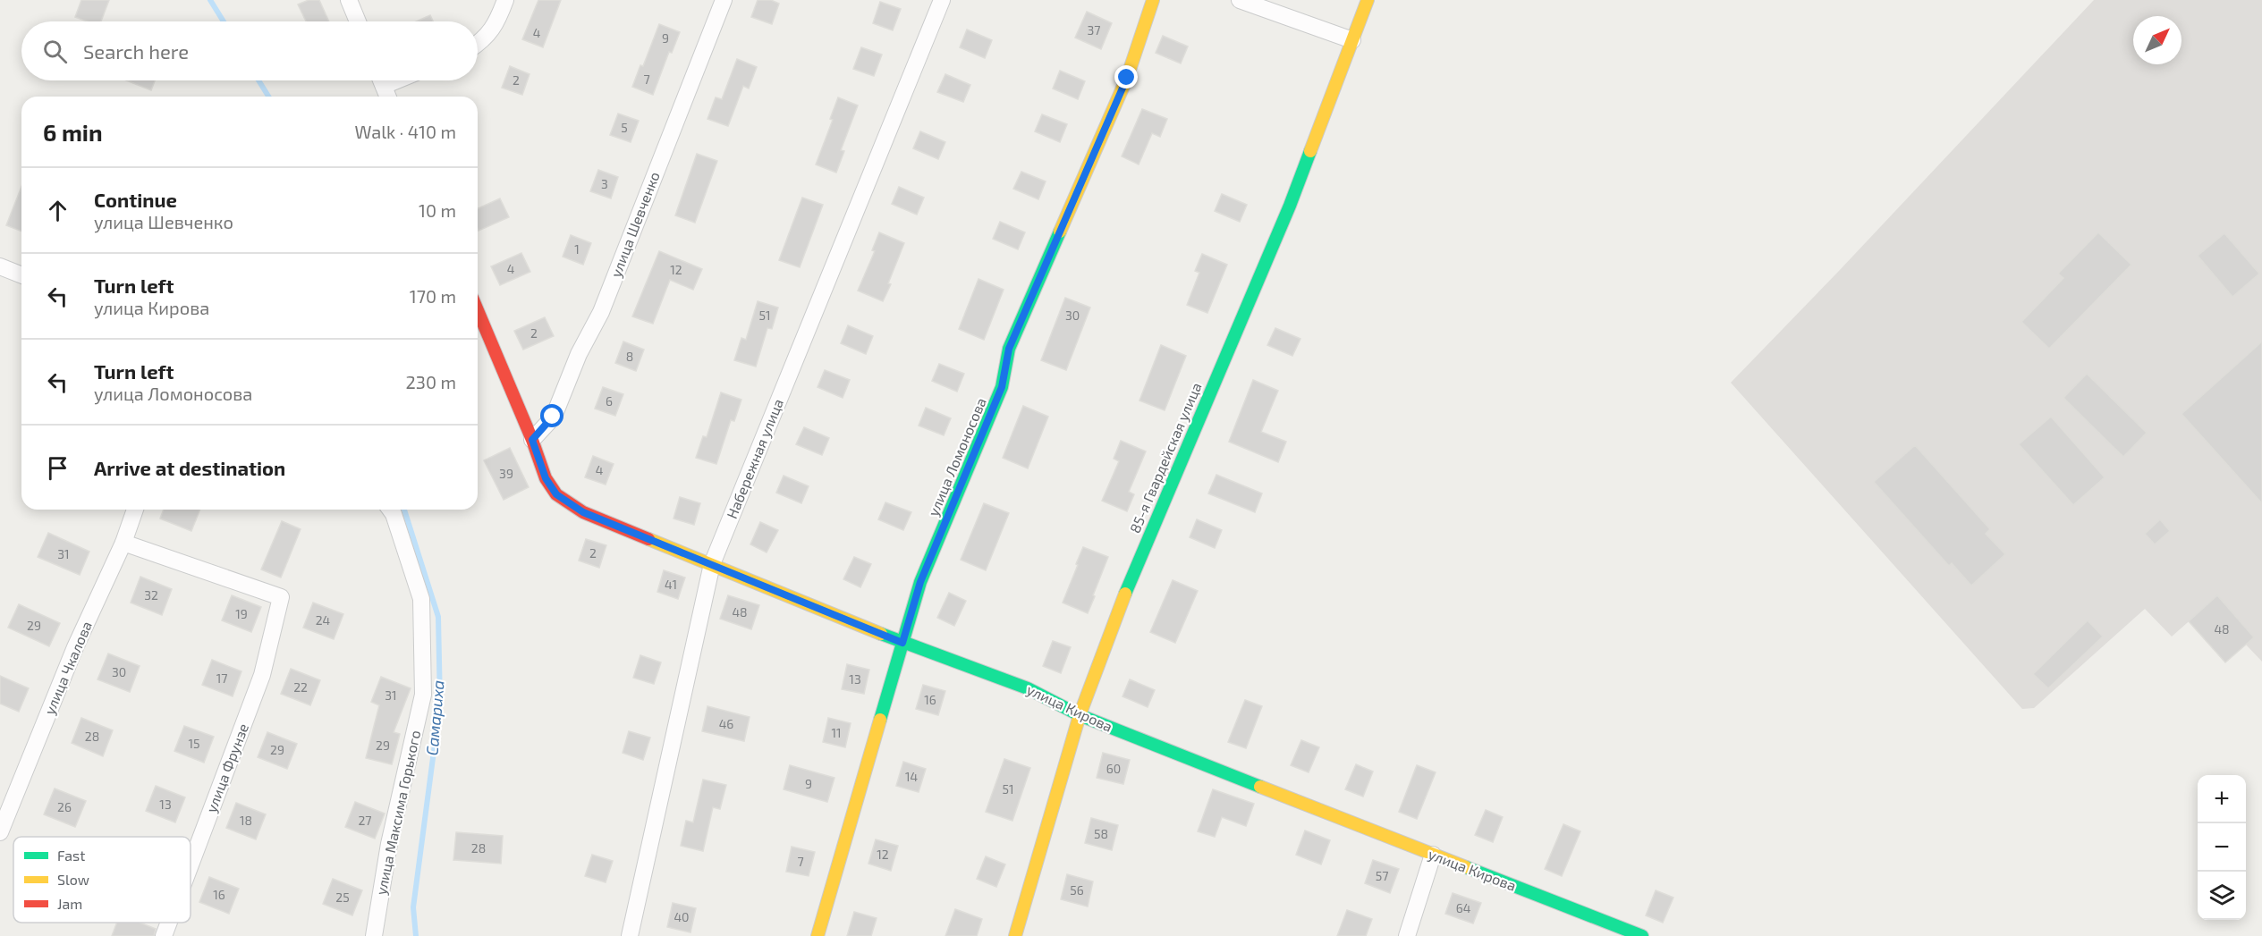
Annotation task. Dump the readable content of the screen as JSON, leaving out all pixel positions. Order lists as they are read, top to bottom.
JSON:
{
  "streets": {
    "street": [
      "улица Шевченко",
      "улица Ломоносова",
      "85-я Гвардейская улица",
      "Набережная улица",
      "улица Чкалова",
      "улица Кирова",
      "улица Фрунзе",
      "улица Максима Горького"
    ]
  },
  "crossings": [
    ["улица Шевченко", "улица Кирова"],
    ["улица Ломоносова", "улица Кирова"],
    ["85-я Гвардейская улица", "улица Кирова"],
    ["Набережная улица", "улица Кирова"],
    ["улица Чкалова", "улица Фрунзе"]
  ],
  "water": ["Самариха"],
  "house_numbers": [
    "37",
    "4",
    "9",
    "7",
    "2",
    "5",
    "3",
    "1",
    "4",
    "12",
    "51",
    "30",
    "2",
    "8",
    "6",
    "4",
    "39",
    "2",
    "31",
    "41",
    "32",
    "48",
    "19",
    "24",
    "29",
    "48",
    "30",
    "17",
    "13",
    "22",
    "31",
    "16",
    "46",
    "11",
    "28",
    "15",
    "29",
    "29",
    "60",
    "14",
    "9",
    "51",
    "13",
    "26",
    "18",
    "27",
    "58",
    "28",
    "12",
    "7",
    "57",
    "56",
    "16",
    "25",
    "64",
    "40"
  ],
  "legend": ["Fast", "Slow", "Jam"],
  "north": "top right",
  "page": {
    "search": "Search here",
    "heading": ["6 min", "Walk · 410 m"],
    "list": [
      ["Continue", "улица Шевченко", "10 m"],
      ["Turn left", "улица Кирова", "170 m"],
      ["Turn left", "улица Ломоносова", "230 m"],
      "Arrive at destination"
    ],
    "map_buttons": ["+", "−"]
  }
}
